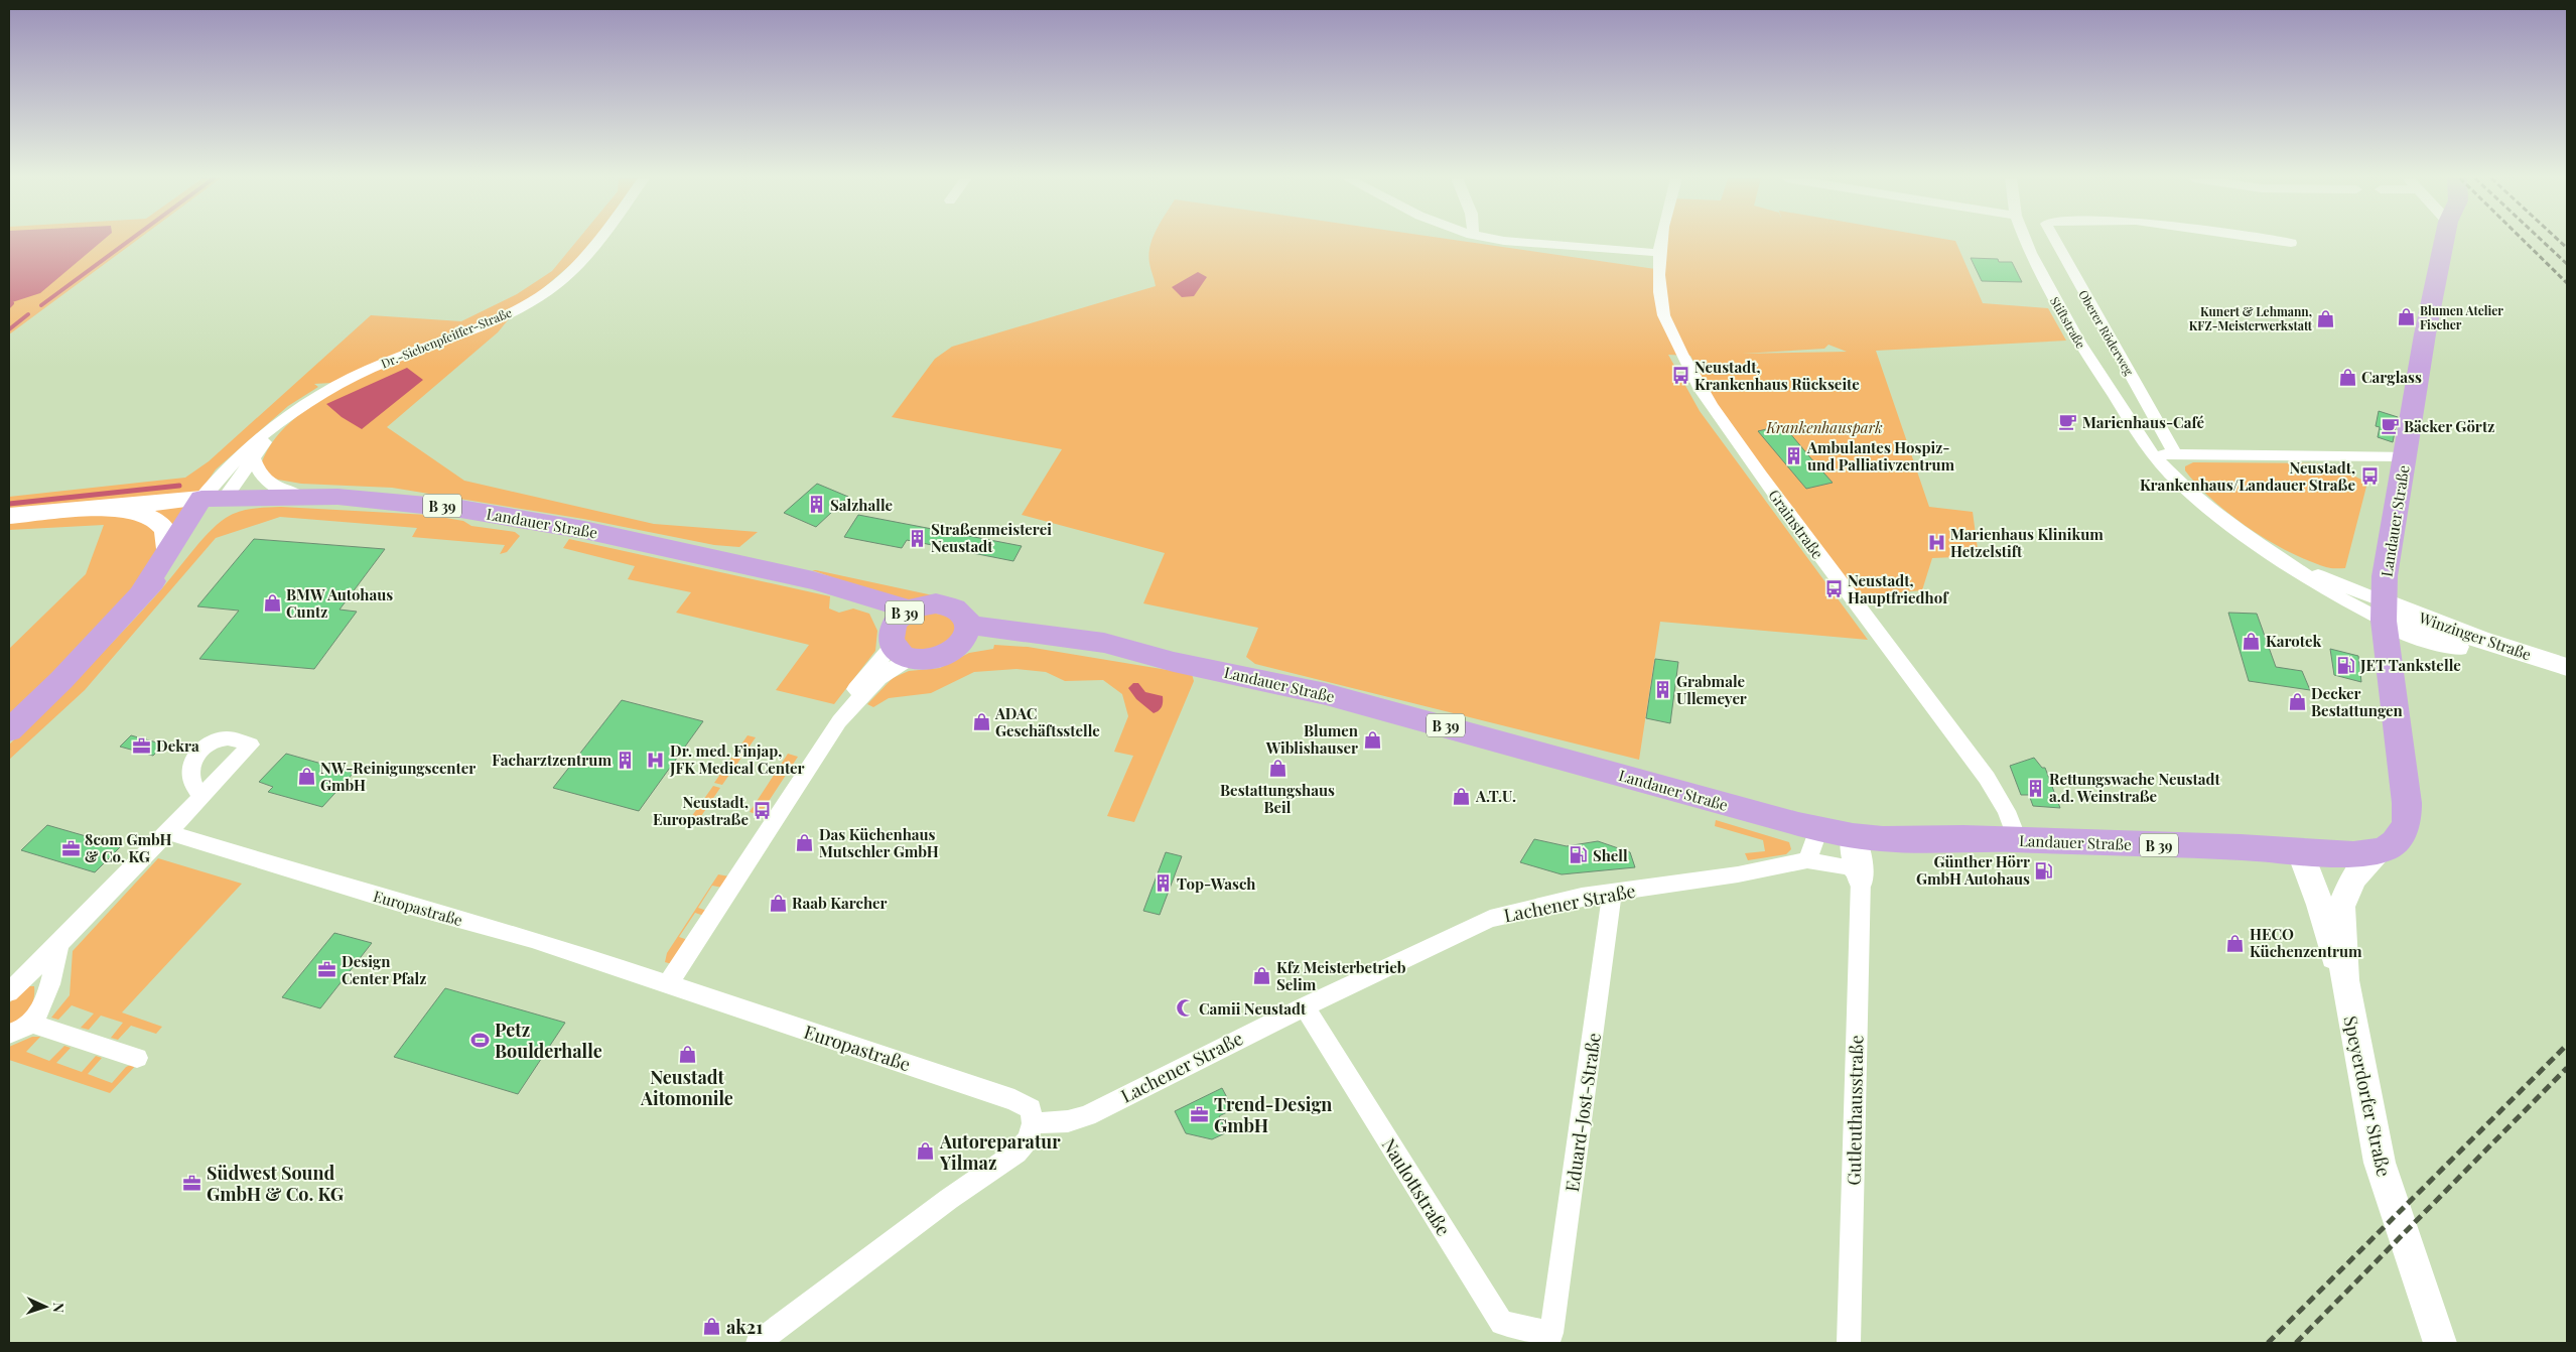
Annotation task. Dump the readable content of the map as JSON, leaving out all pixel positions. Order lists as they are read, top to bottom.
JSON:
{
  "streets": {
    "main road": ["B 39", "Landauer Straße"],
    "street": [
      "Stiftstraße",
      "Oberer Röderweg",
      "Dr.-Siebenpfeiffer-Straße",
      "Grainstraße",
      "Lachener Straße",
      "Europastraße",
      "Speyerdorfer Straße",
      "Gutleuthausstraße",
      "Eduard-Jost-Straße",
      "Naulottstraße"
    ]
  },
  "crossings": [
    ["Stiftstraße", "Landauer Straße"],
    ["Dr.-Siebenpfeiffer-Straße", "Landauer Straße"],
    ["B 39", "Landauer Straße"],
    ["Landauer Straße", "Grainstraße"],
    ["Landauer Straße", "Speyerdorfer Straße"],
    ["Lachener Straße", "Europastraße"],
    ["Lachener Straße", "Eduard-Jost-Straße"],
    ["Lachener Straße", "Naulottstraße"],
    ["Eduard-Jost-Straße", "Naulottstraße"]
  ],
  "parks": ["Krankenhauspark"],
  "places": {
    "shop": [
      "Blumen Atelier Fischer",
      "Kunert & Lehmann, KFZ-Meisterwerkstatt",
      "Carglass",
      "BMW Autohaus Cuntz",
      "Karotek",
      "Decker Bestattungen",
      "ADAC Geschäftsstelle",
      "Blumen Wiblishauser",
      "Bestattungshaus Beil",
      "NW-Reinigungscenter GmbH",
      "A.T.U.",
      "Das Küchenhaus Mutschler GmbH",
      "Raab Karcher",
      "HECO Küchenzentrum",
      "Kfz Meisterbetrieb Selim",
      "Neustadt Aitomonile",
      "Autoreparatur Yilmaz",
      "ak21"
    ],
    "bus stop": [
      "Neustadt, Krankenhaus Rückseite",
      "Neustadt, Krankenhaus/Landauer Straße",
      "Neustadt, Hauptfriedhof",
      "Neustadt, Europastraße"
    ],
    "cafe": ["Marienhaus-Café", "Bäcker Görtz"],
    "building": [
      "Ambulantes Hospiz- und Palliativzentrum",
      "Salzhalle",
      "Straßenmeisterei Neustadt",
      "Grabmale Ullemeyer",
      "Facharztzentrum",
      "Rettungswache Neustadt a.d. Weinstraße",
      "Top-Wasch"
    ],
    "hospital": ["Marienhaus Klinikum Hetzelstift", "Dr. med. Finjap, JFK Medical Center"],
    "fuel station": ["JET Tankstelle", "Shell", "Günther Hörr GmbH Autohaus"],
    "office": [
      "Dekra",
      "8com GmbH & Co. KG",
      "Design Center Pfalz",
      "Trend-Design GmbH",
      "Südwest Sound GmbH & Co. KG"
    ],
    "mosque": ["Camii Neustadt"],
    "sports": ["Petz Boulderhalle"]
  },
  "north": "right"
}
